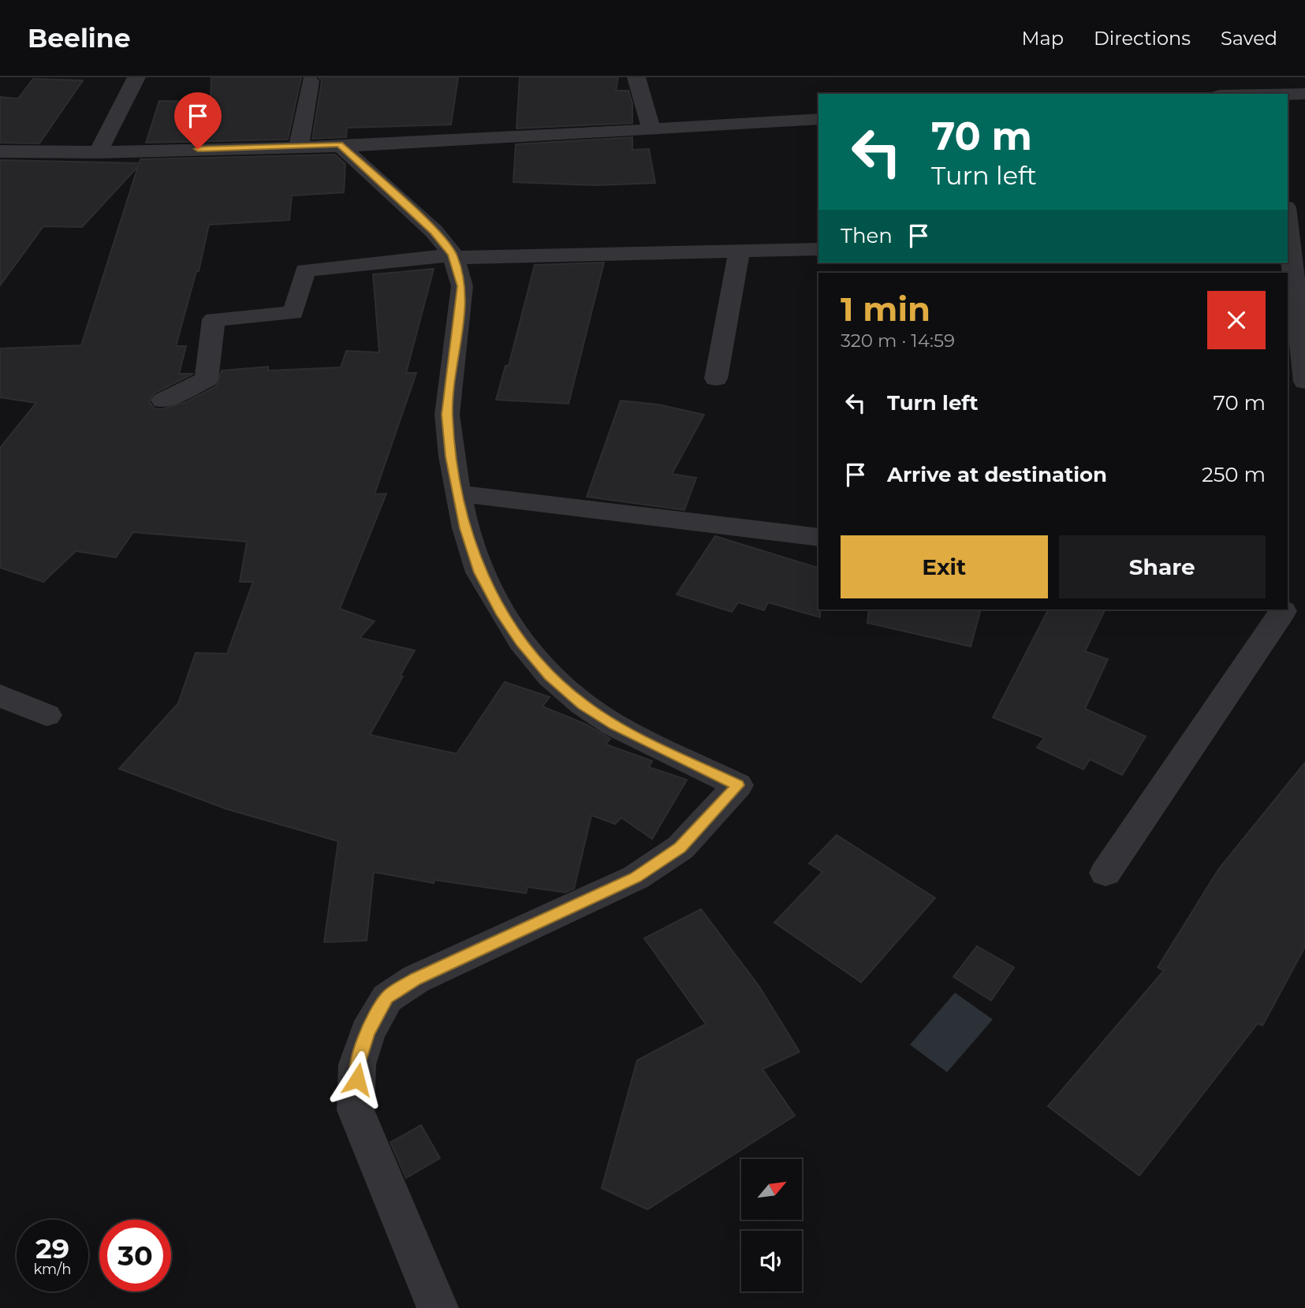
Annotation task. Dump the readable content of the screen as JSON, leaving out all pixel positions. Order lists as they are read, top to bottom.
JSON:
{
  "north": "top right",
  "page": {
    "header": "Beeline",
    "nav": ["Map", "Directions", "Saved"],
    "turn": ["70 m", "Turn left"],
    "then": "Then",
    "heading": ["1 min", "320 m · 14:59"],
    "list": [
      {
        "name": "Turn left",
        "value": "70 m"
      },
      {
        "name": "Arrive at destination",
        "value": "250 m"
      }
    ],
    "buttons": ["Exit", "Share"],
    "speed": "29 km/h",
    "limit": "30"
  }
}
